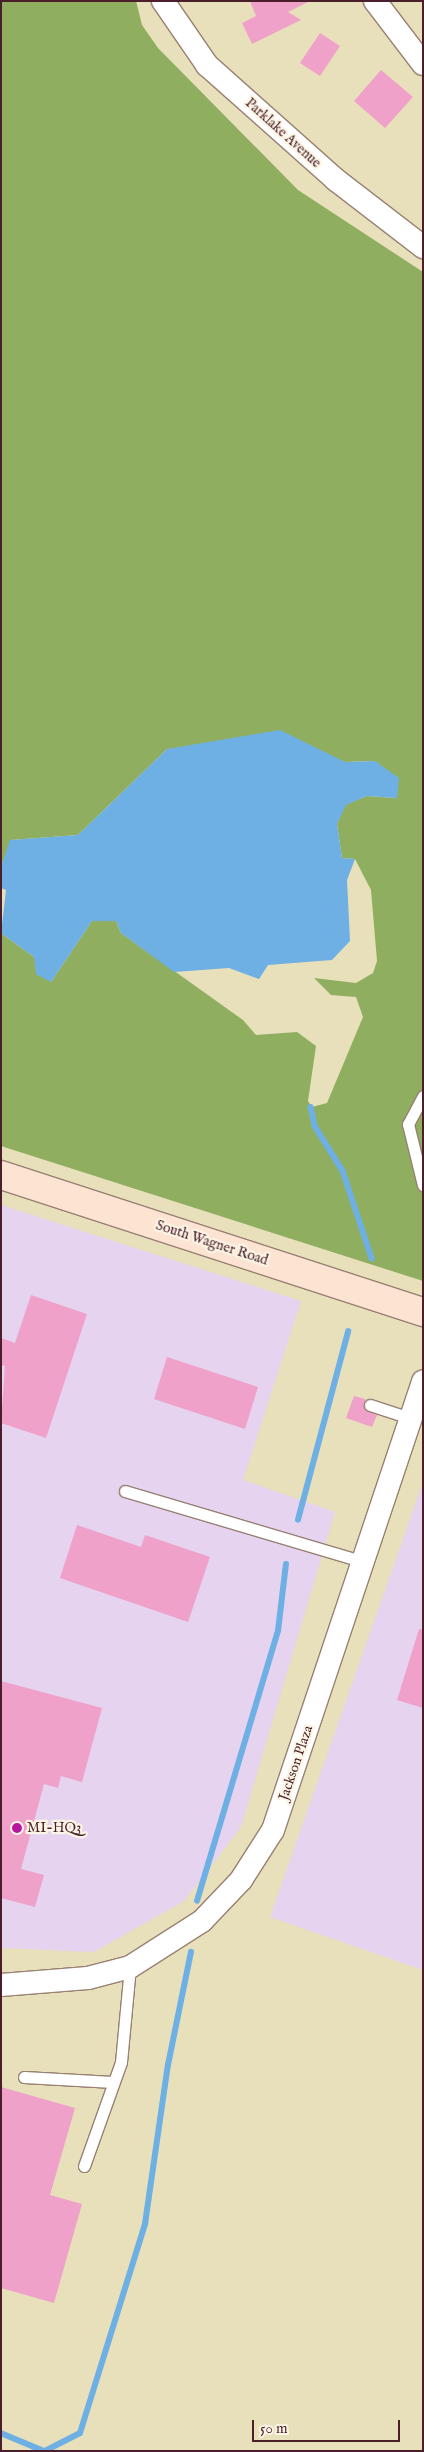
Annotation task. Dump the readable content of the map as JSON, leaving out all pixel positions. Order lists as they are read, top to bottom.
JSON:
{
  "streets": {
    "main road": ["South Wagner Road"],
    "street": ["Parklake Avenue", "Jackson Plaza"]
  },
  "places": ["MI-HQ3"],
  "scale_bar": "50 m"
}
